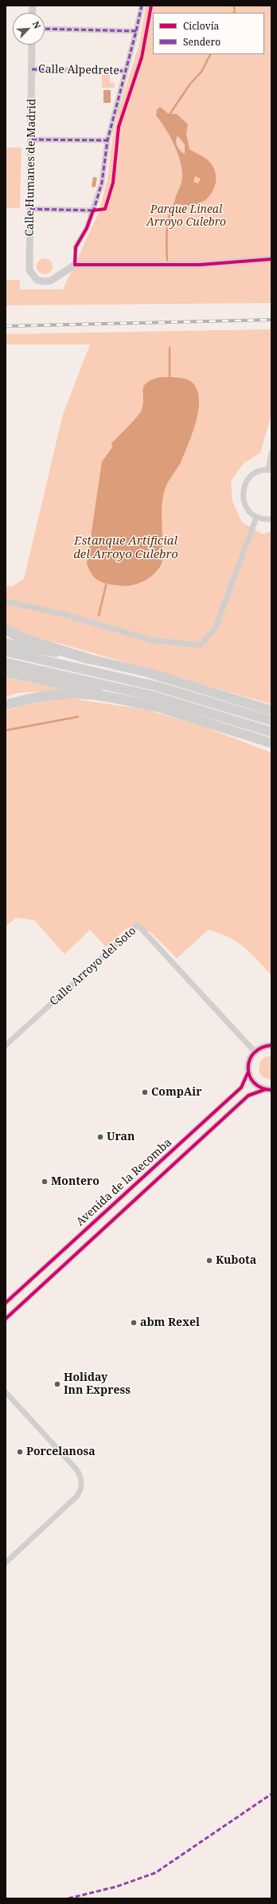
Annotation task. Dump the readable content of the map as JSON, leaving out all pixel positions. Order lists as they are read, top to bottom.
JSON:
{
  "streets": {
    "street": [
      "Calle Alpedrete",
      "Calle Humanes de Madrid",
      "Calle Arroyo del Soto",
      "Avenida de la Recomba"
    ]
  },
  "crossings": [
    ["Calle Alpedrete", "Calle Humanes de Madrid"]
  ],
  "water": ["Estanque Artificial del Arroyo Culebro"],
  "parks": ["Parque Lineal Arroyo Culebro"],
  "places": [
    "CompAir",
    "Uran",
    "Montero",
    "Kubota",
    "abm Rexel",
    "Holiday Inn Express",
    "Porcelanosa"
  ],
  "legend": ["Ciclovía", "Sendero"],
  "north": "top right"
}
